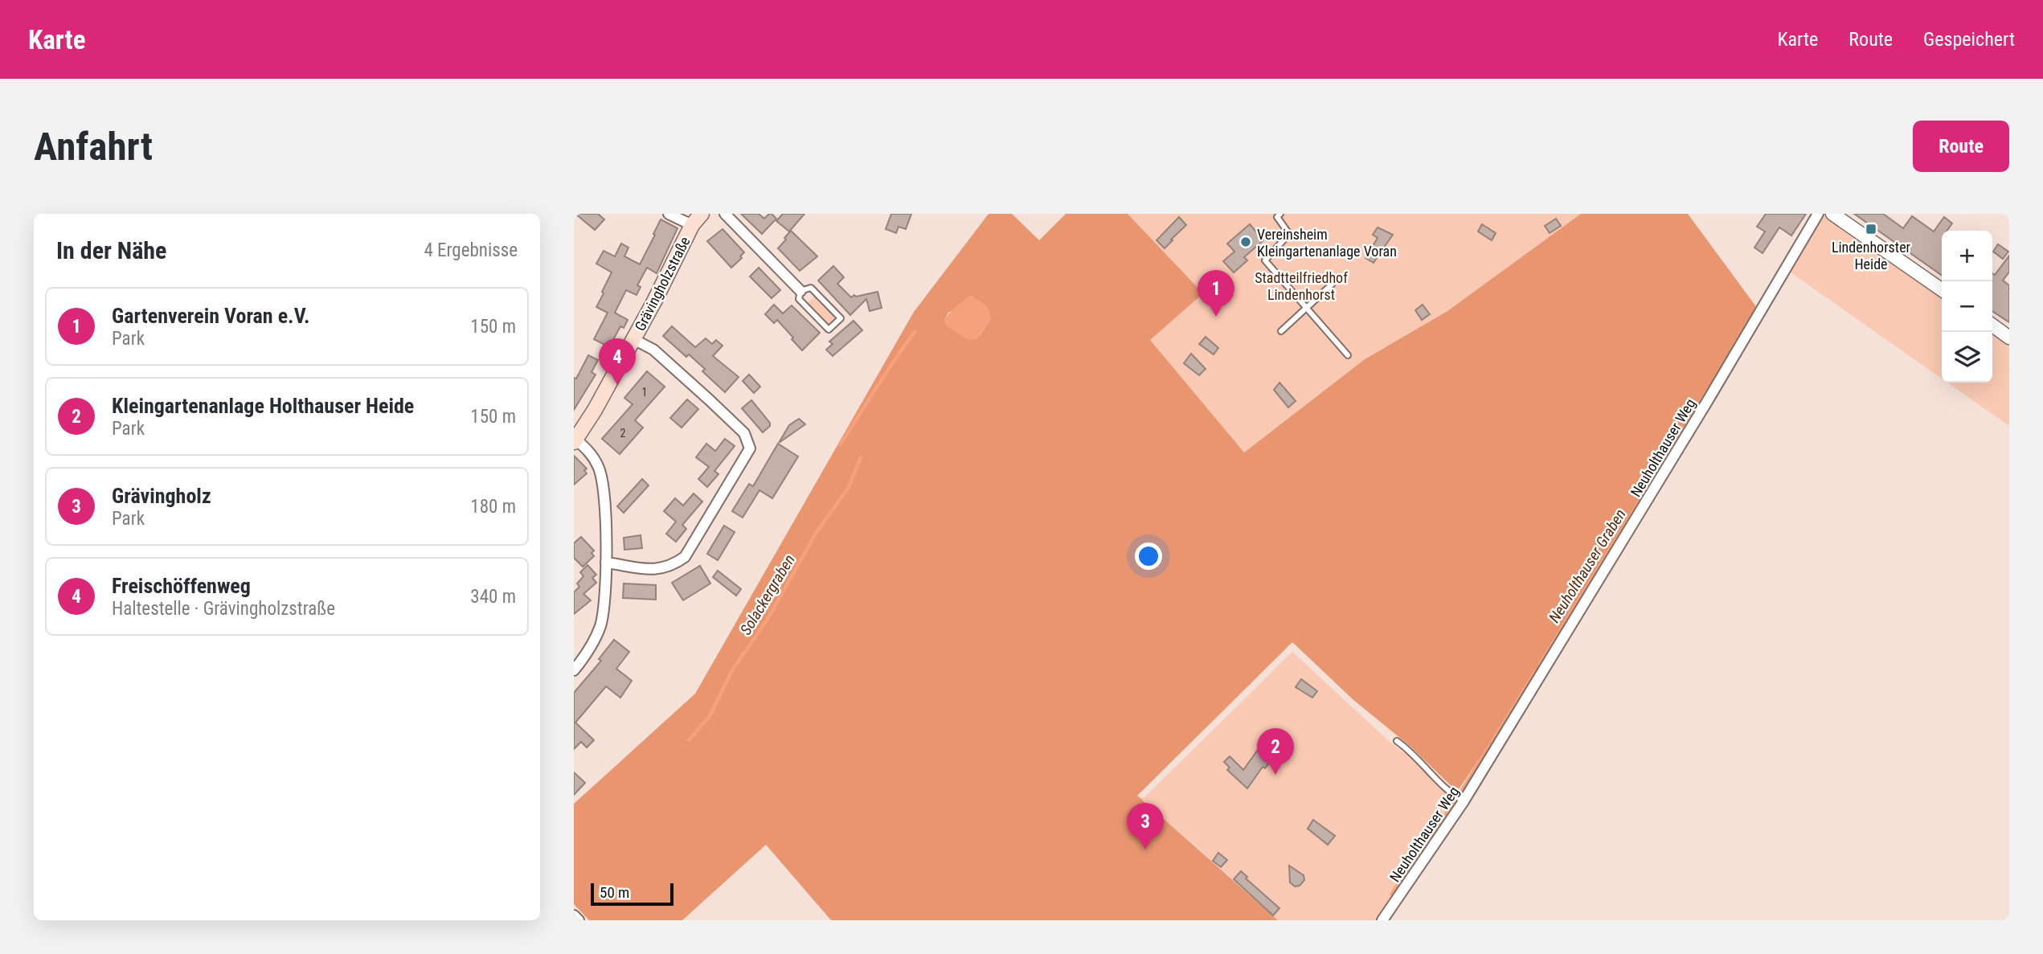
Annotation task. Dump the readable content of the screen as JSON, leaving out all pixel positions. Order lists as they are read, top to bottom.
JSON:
{
  "streets": {
    "main road": ["Grävingholzstraße"],
    "street": ["Neuholthauser Weg"]
  },
  "water": ["Neuholthauser Graben", "Solackergraben"],
  "parks": ["Stadtteilfriedhof Lindenhorst"],
  "places": {
    "transit": ["Lindenhorster Heide"],
    "other": ["Vereinsheim Kleingartenanlage Voran"]
  },
  "house_numbers": ["1", "2"],
  "scale_bar": "50 m",
  "page": {
    "header": "Karte",
    "nav": ["Karte", "Route", "Gespeichert"],
    "buttons": "Route",
    "title": "Anfahrt",
    "heading": ["In der Nähe", "4 Ergebnisse"],
    "map_buttons": ["+", "−"],
    "pins": [
      "1",
      "4",
      "2",
      "3"
    ],
    "list": [
      {
        "mark": "1",
        "name": "Gartenverein Voran e.V.",
        "note": "Park",
        "value": "150 m"
      },
      {
        "mark": "2",
        "name": "Kleingartenanlage Holthauser Heide",
        "note": "Park",
        "value": "150 m"
      },
      {
        "mark": "3",
        "name": "Grävingholz",
        "note": "Park",
        "value": "180 m"
      },
      {
        "mark": "4",
        "name": "Freischöffenweg",
        "note": "Haltestelle · Grävingholzstraße",
        "value": "340 m"
      }
    ],
    "scale": "50 m"
  }
}
